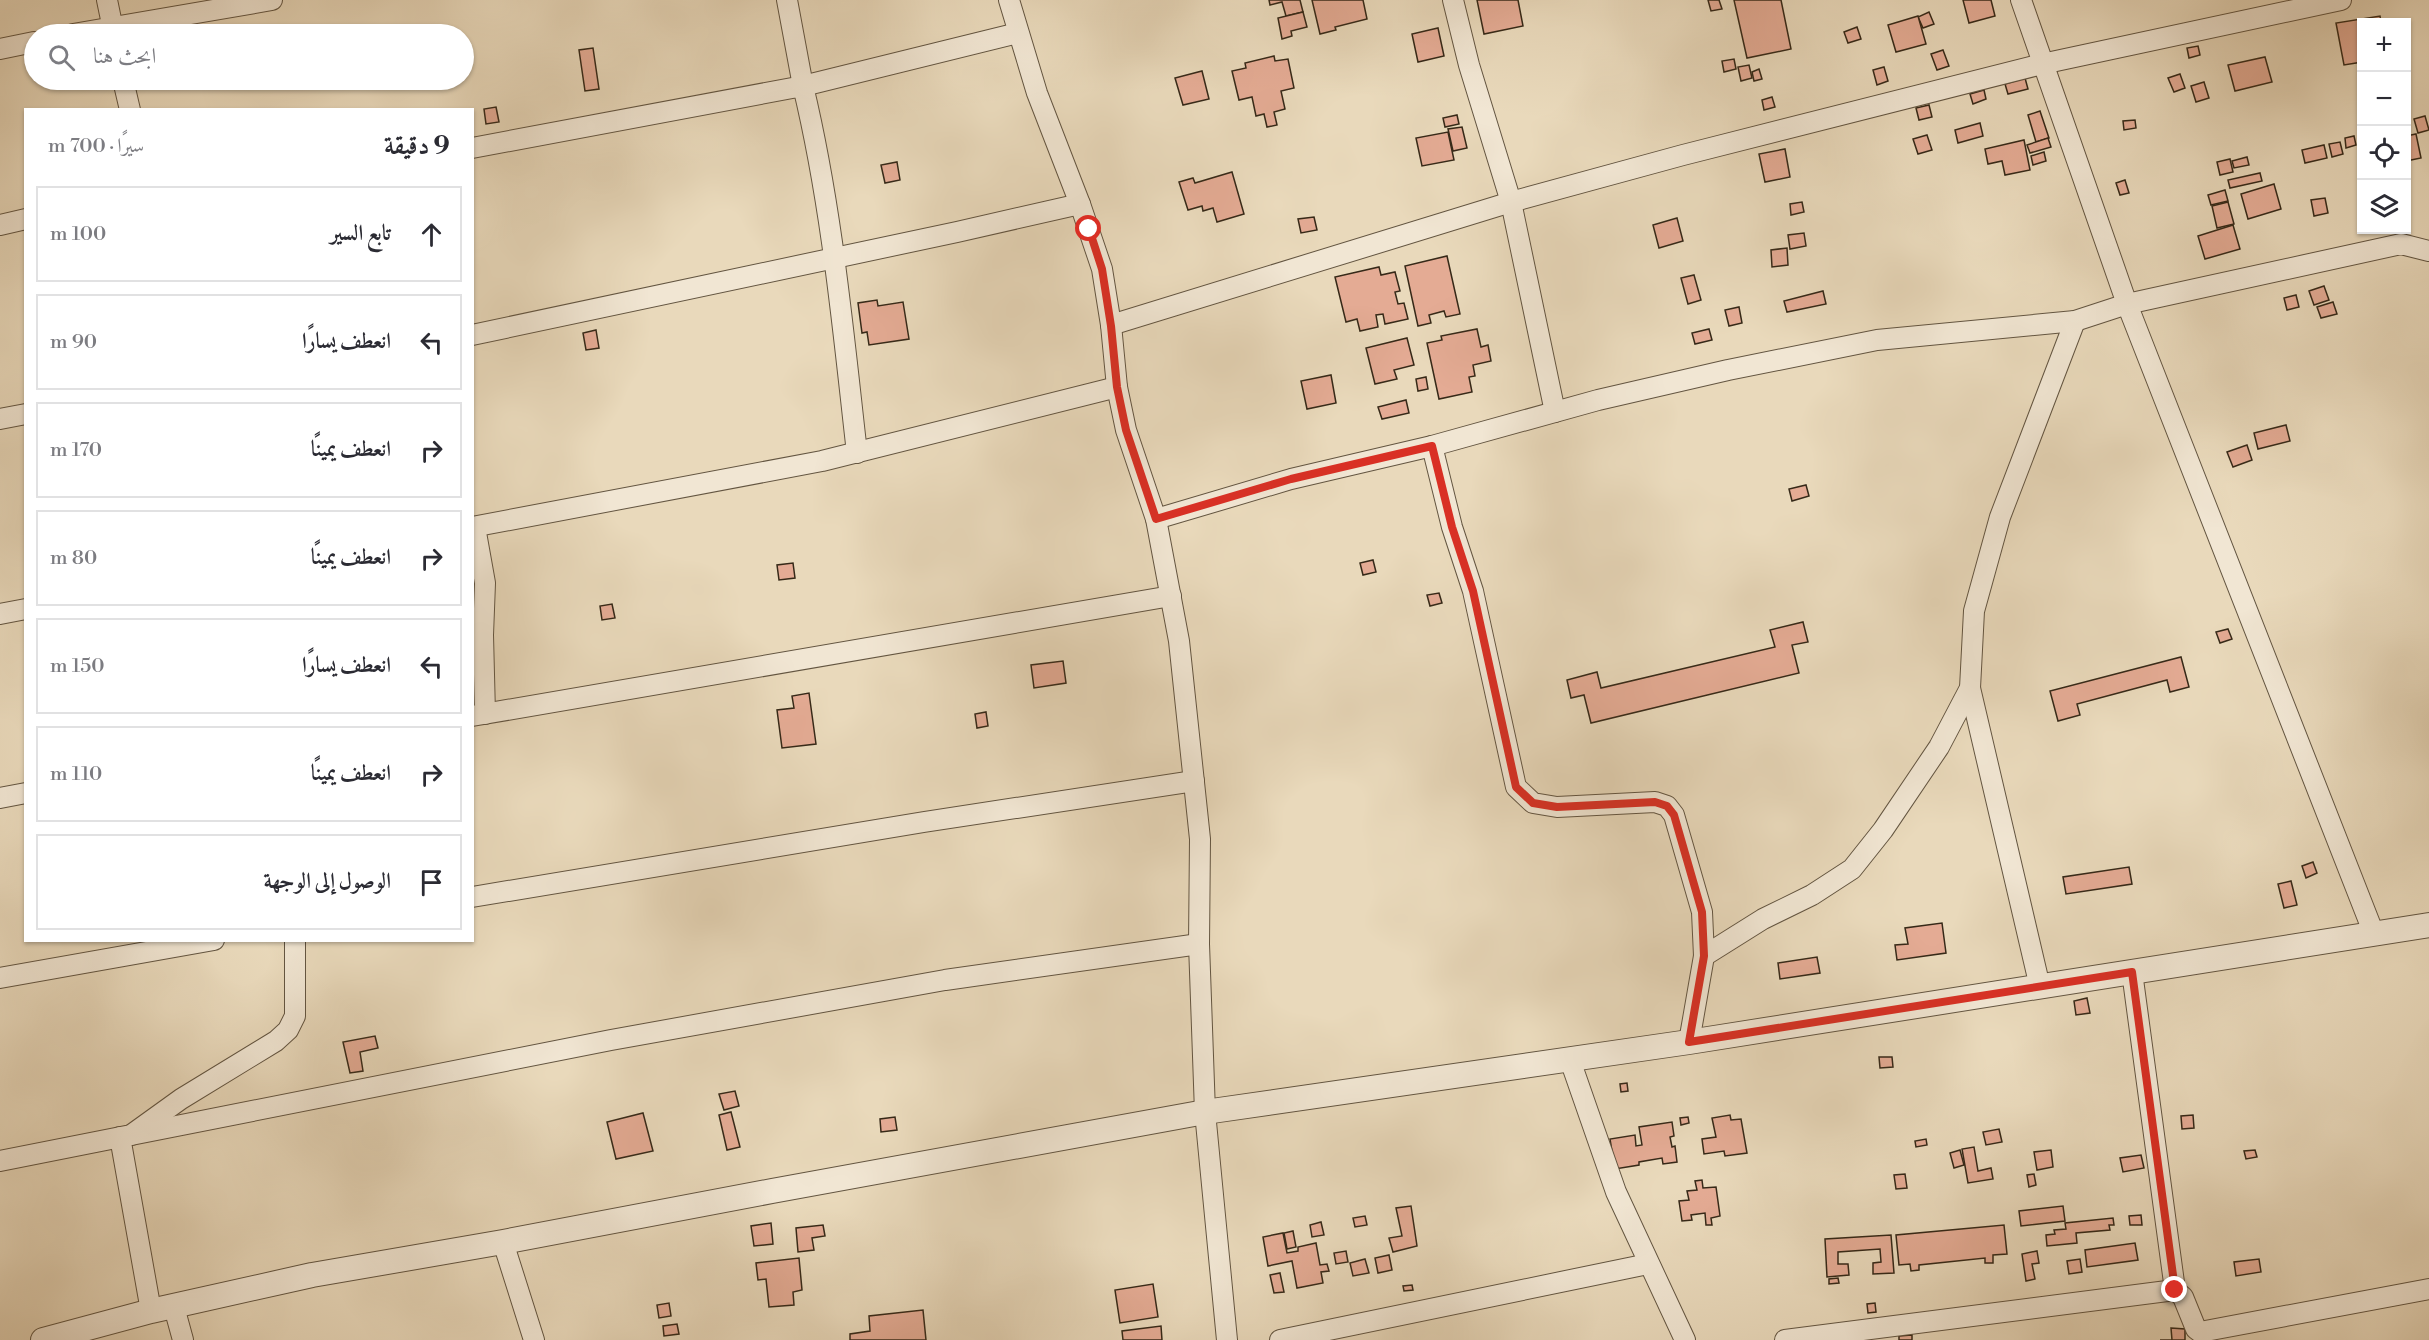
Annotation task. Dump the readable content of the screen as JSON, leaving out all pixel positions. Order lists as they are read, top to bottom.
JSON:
{
  "page": {
    "map_buttons": ["+", "−"],
    "search": "ابحث هنا",
    "heading": ["9 دقيقة", "سيرًا · 700 m"],
    "list": [
      ["تابع السير", "100 m"],
      ["انعطف يسارًا", "90 m"],
      ["انعطف يمينًا", "170 m"],
      ["انعطف يمينًا", "80 m"],
      ["انعطف يسارًا", "150 m"],
      ["انعطف يمينًا", "110 m"],
      "الوصول إلى الوجهة"
    ]
  }
}
